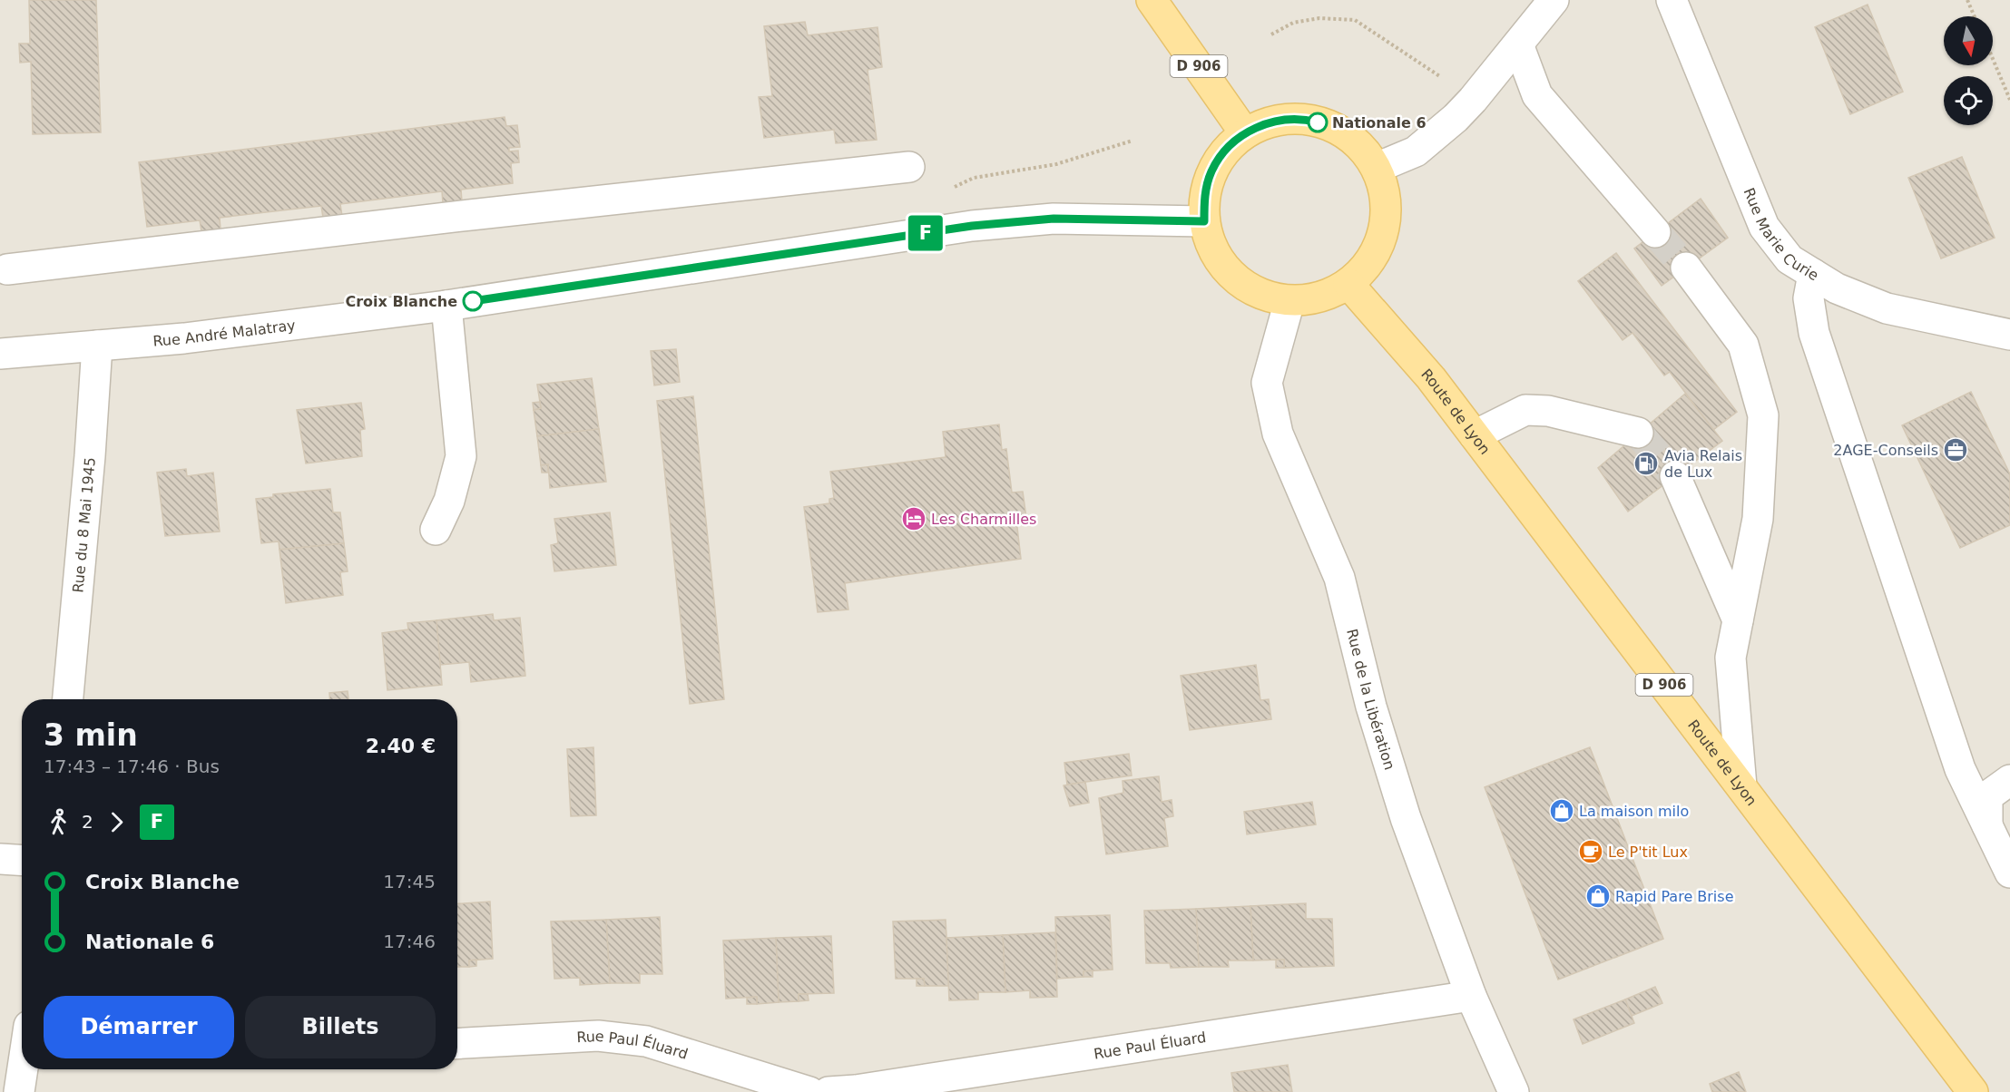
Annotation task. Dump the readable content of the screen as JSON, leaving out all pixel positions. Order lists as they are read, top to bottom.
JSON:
{
  "streets": {
    "main road": ["D 906", "Route de Lyon"],
    "street": [
      "Rue Marie Curie",
      "Rue André Malatray",
      "Rue du 8 Mai 1945",
      "Rue de la Libération",
      "Rue Paul Éluard"
    ]
  },
  "crossings": [
    ["D 906", "Rue André Malatray"],
    ["D 906", "Route de Lyon"],
    ["D 906", "Rue de la Libération"],
    ["Rue André Malatray", "Route de Lyon"],
    ["Rue André Malatray", "Rue du 8 Mai 1945"],
    ["Rue André Malatray", "Rue de la Libération"],
    ["Route de Lyon", "Rue de la Libération"],
    ["Rue de la Libération", "Rue Paul Éluard"]
  ],
  "places": {
    "other": ["Nationale 6", "Croix Blanche"],
    "office": ["2AGE-Conseils"],
    "fuel station": ["Avia Relais de Lux"],
    "hotel": ["Les Charmilles"],
    "shop": ["La maison milo", "Rapid Pare Brise"],
    "cafe": ["Le P'tit Lux"]
  },
  "lines": ["bus line F"],
  "north": "bottom",
  "page": {
    "on_map": "F",
    "heading": ["3 min", "17:43 – 17:46 · Bus", "2.40 €"],
    "legs": ["2", "F"],
    "list": [
      {
        "name": "Croix Blanche",
        "value": "17:45"
      },
      {
        "name": "Nationale 6",
        "value": "17:46"
      }
    ],
    "buttons": ["Démarrer", "Billets"]
  }
}
